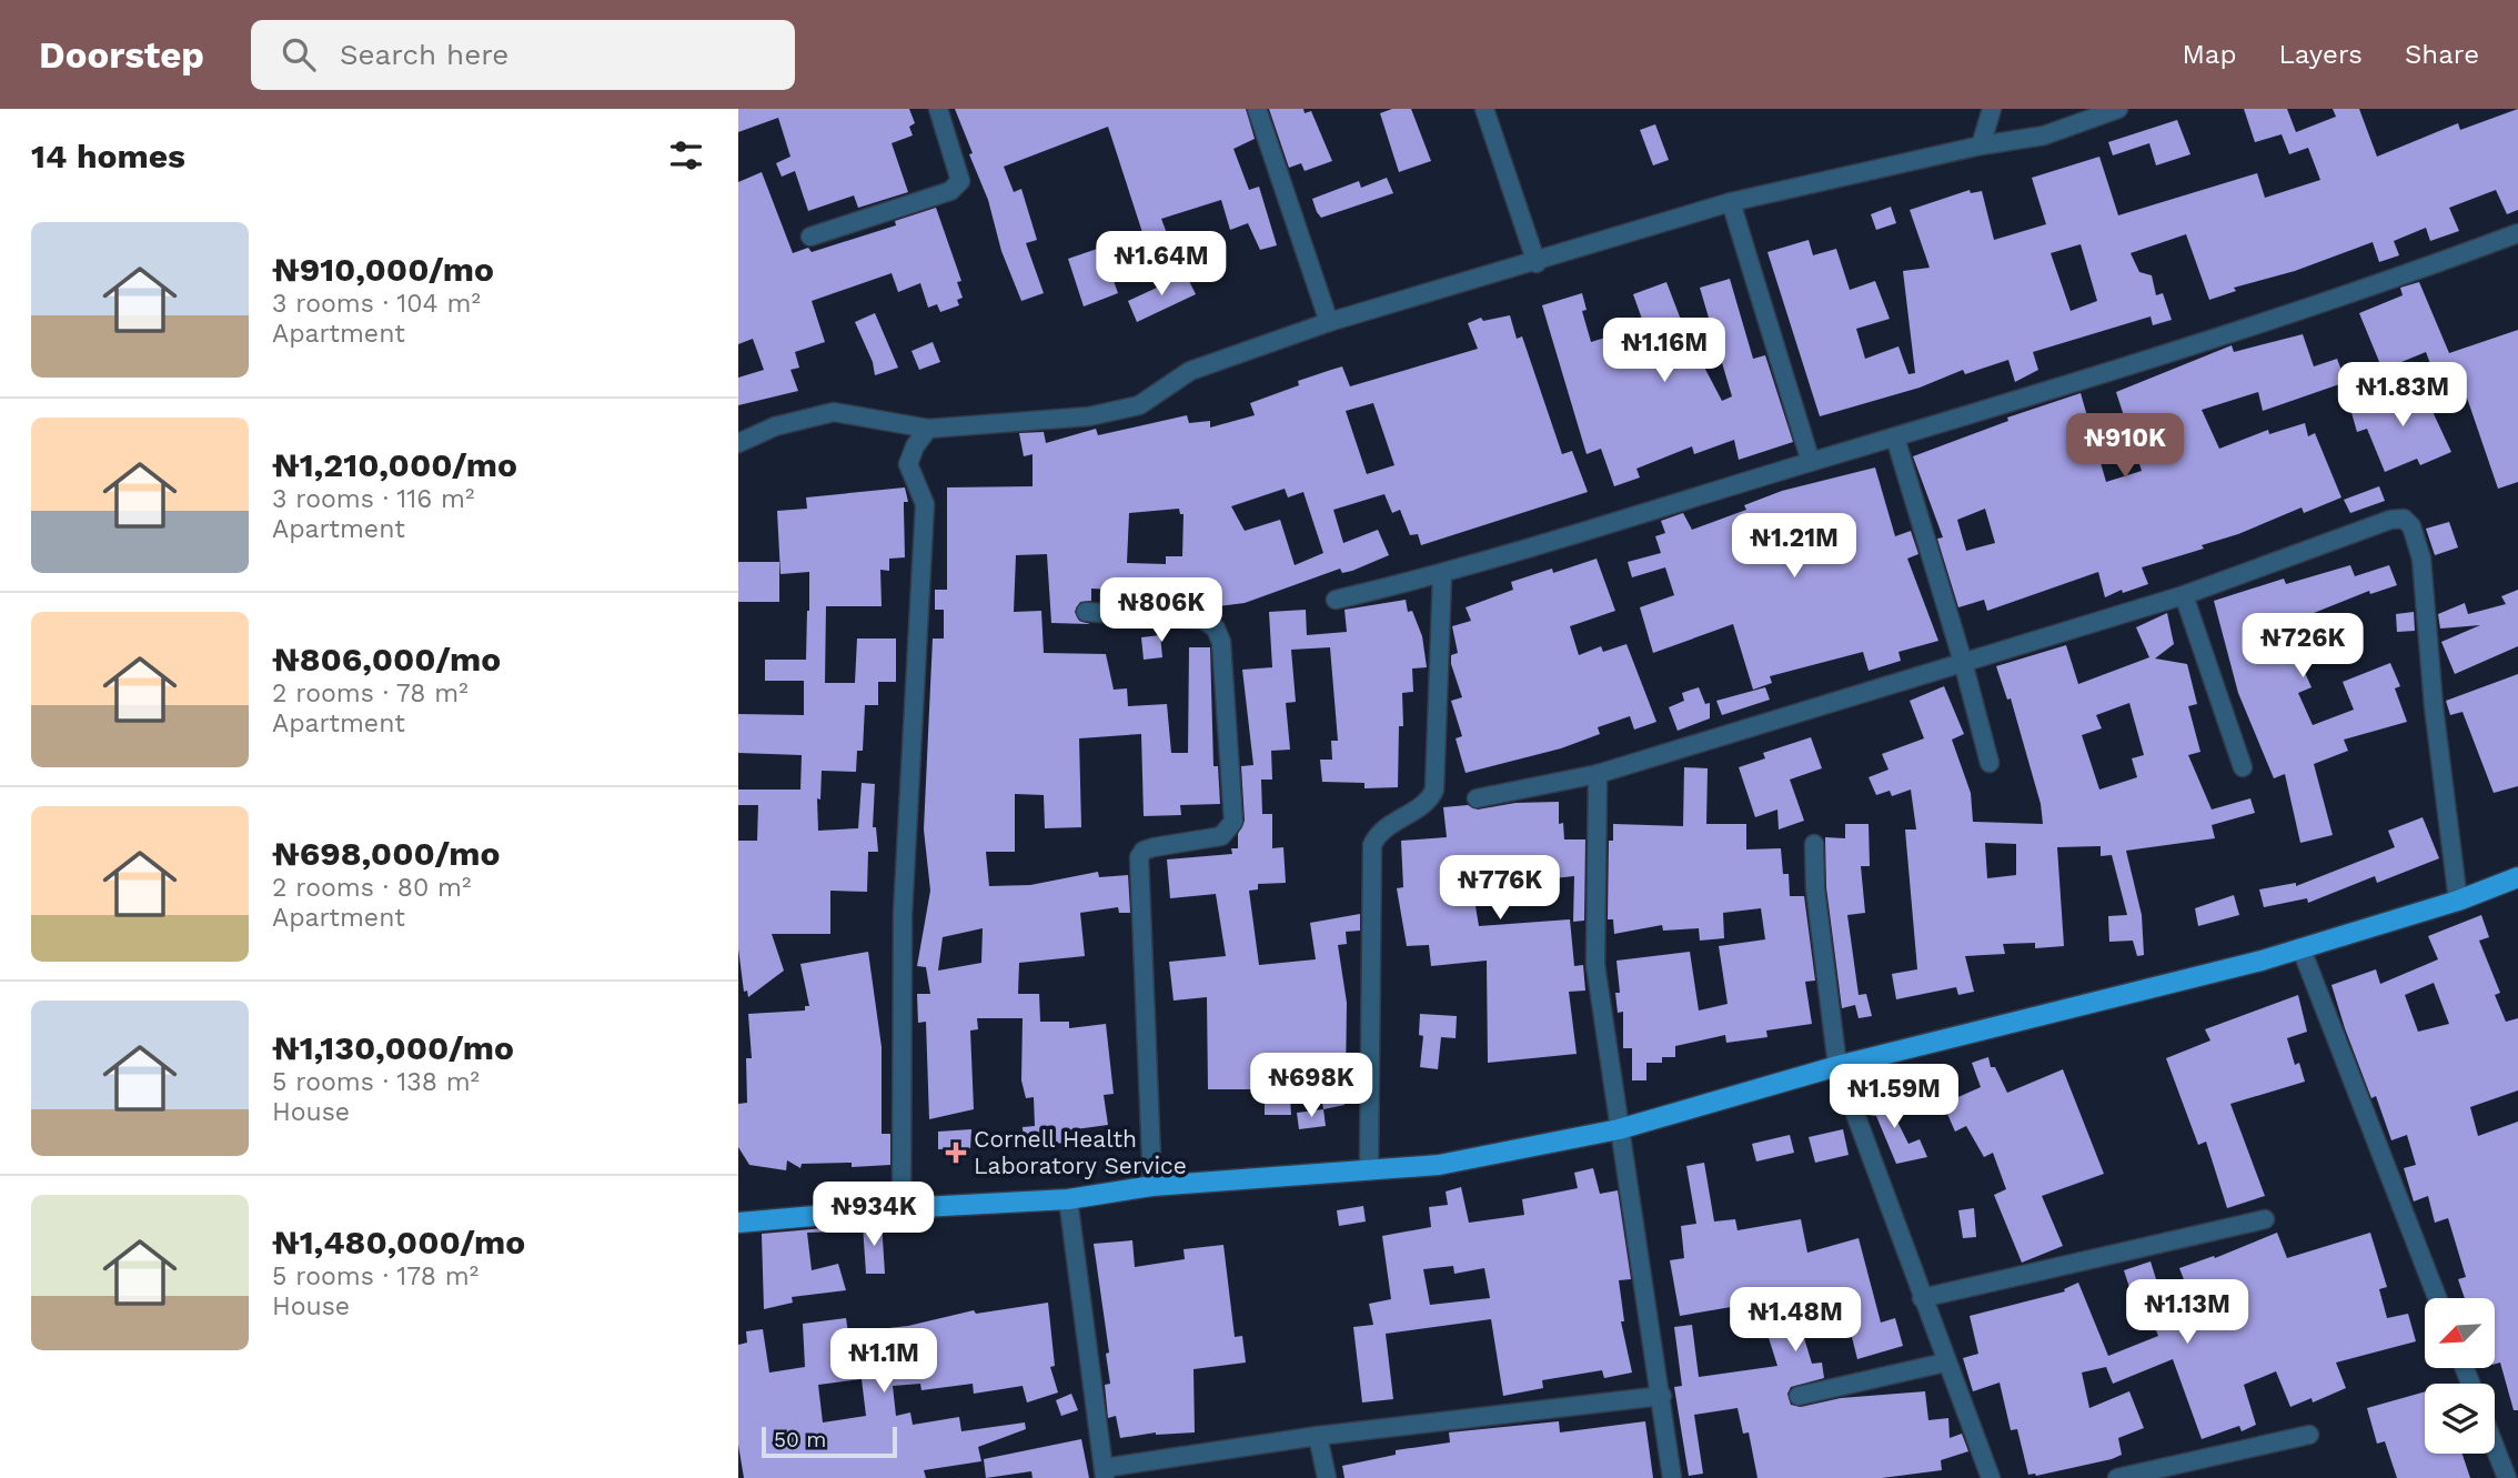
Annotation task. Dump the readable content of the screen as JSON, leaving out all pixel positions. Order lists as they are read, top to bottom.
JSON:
{
  "places": {
    "health": ["Cornell Health Laboratory Service"]
  },
  "scale_bar": "50 m",
  "north": "bottom left",
  "page": {
    "header": "Doorstep",
    "search": "Search here",
    "nav": ["Map", "Layers", "Share"],
    "heading": "14 homes",
    "list": [
      {
        "name": "₦910,000/mo",
        "note": "3 rooms · 104 m² · Apartment"
      },
      {
        "name": "₦1,210,000/mo",
        "note": "3 rooms · 116 m² · Apartment"
      },
      {
        "name": "₦806,000/mo",
        "note": "2 rooms · 78 m² · Apartment"
      },
      {
        "name": "₦698,000/mo",
        "note": "2 rooms · 80 m² · Apartment"
      },
      {
        "name": "₦1,130,000/mo",
        "note": "5 rooms · 138 m² · House"
      },
      {
        "name": "₦1,480,000/mo",
        "note": "5 rooms · 178 m² · House"
      }
    ],
    "price": [
      "₦1.64M",
      "₦1.16M",
      "₦1.83M",
      "₦910K",
      "₦1.21M",
      "₦806K",
      "₦726K",
      "₦776K",
      "₦698K",
      "₦1.59M",
      "₦934K",
      "₦1.13M",
      "₦1.48M",
      "₦1.1M"
    ],
    "scale": "50 m"
  }
}
